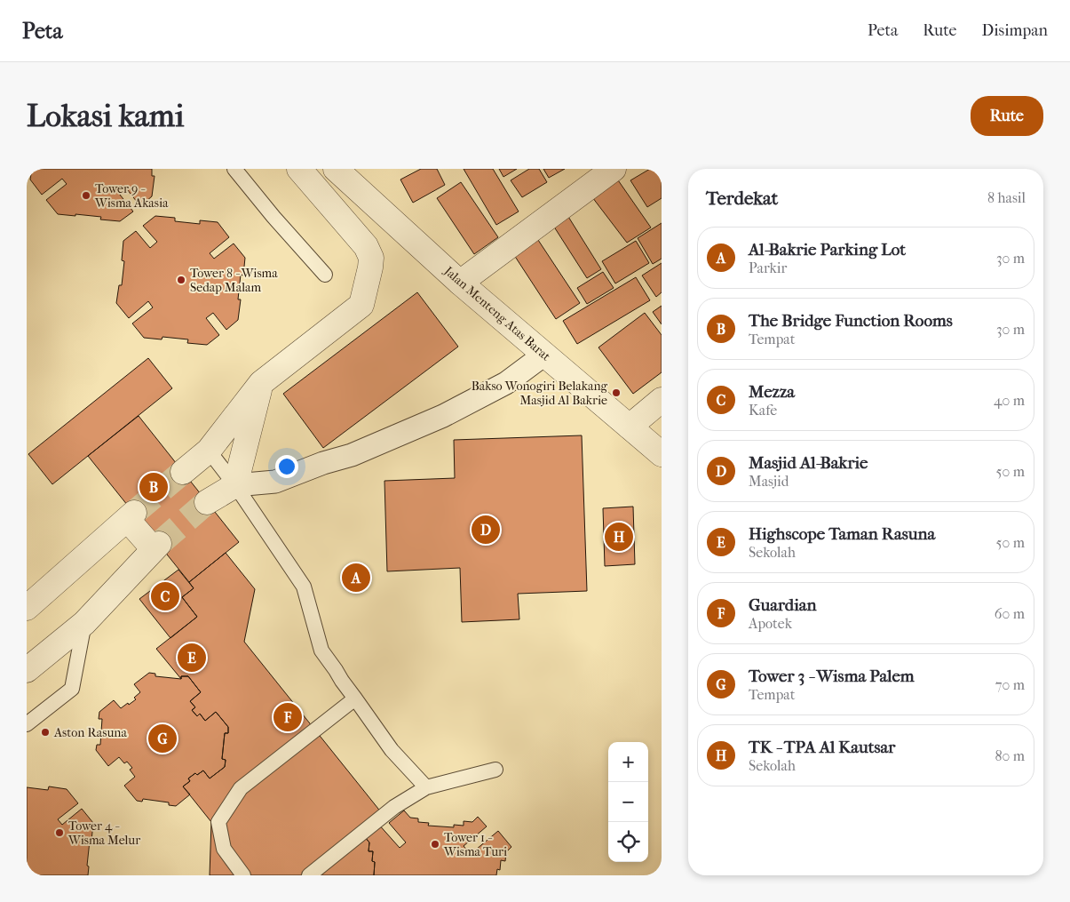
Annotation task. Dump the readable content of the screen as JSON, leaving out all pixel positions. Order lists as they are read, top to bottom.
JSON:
{
  "streets": {
    "street": ["Jalan Menteng Atas Barat"]
  },
  "places": [
    "Tower 9 - Wisma Akasia",
    "Tower 8 - Wisma Sedap Malam",
    "Bakso Wonogiri Belakang Masjid Al Bakrie",
    "Aston Rasuna",
    "Tower 4 - Wisma Melur",
    "Tower 1 - Wisma Turi"
  ],
  "page": {
    "header": "Peta",
    "nav": ["Peta", "Rute", "Disimpan"],
    "buttons": "Rute",
    "title": "Lokasi kami",
    "heading": ["Terdekat", "8 hasil"],
    "list": [
      {
        "mark": "A",
        "name": "Al-Bakrie Parking Lot",
        "note": "Parkir",
        "value": "30 m"
      },
      {
        "mark": "B",
        "name": "The Bridge Function Rooms",
        "note": "Tempat",
        "value": "30 m"
      },
      {
        "mark": "C",
        "name": "Mezza",
        "note": "Kafe",
        "value": "40 m"
      },
      {
        "mark": "D",
        "name": "Masjid Al-Bakrie",
        "note": "Masjid",
        "value": "50 m"
      },
      {
        "mark": "E",
        "name": "Highscope Taman Rasuna",
        "note": "Sekolah",
        "value": "50 m"
      },
      {
        "mark": "F",
        "name": "Guardian",
        "note": "Apotek",
        "value": "60 m"
      },
      {
        "mark": "G",
        "name": "Tower 3 - Wisma Palem",
        "note": "Tempat",
        "value": "70 m"
      },
      {
        "mark": "H",
        "name": "TK - TPA Al Kautsar",
        "note": "Sekolah",
        "value": "80 m"
      }
    ],
    "pins": [
      "B",
      "D",
      "H",
      "A",
      "C",
      "E",
      "F",
      "G"
    ],
    "map_buttons": ["+", "−"]
  }
}
